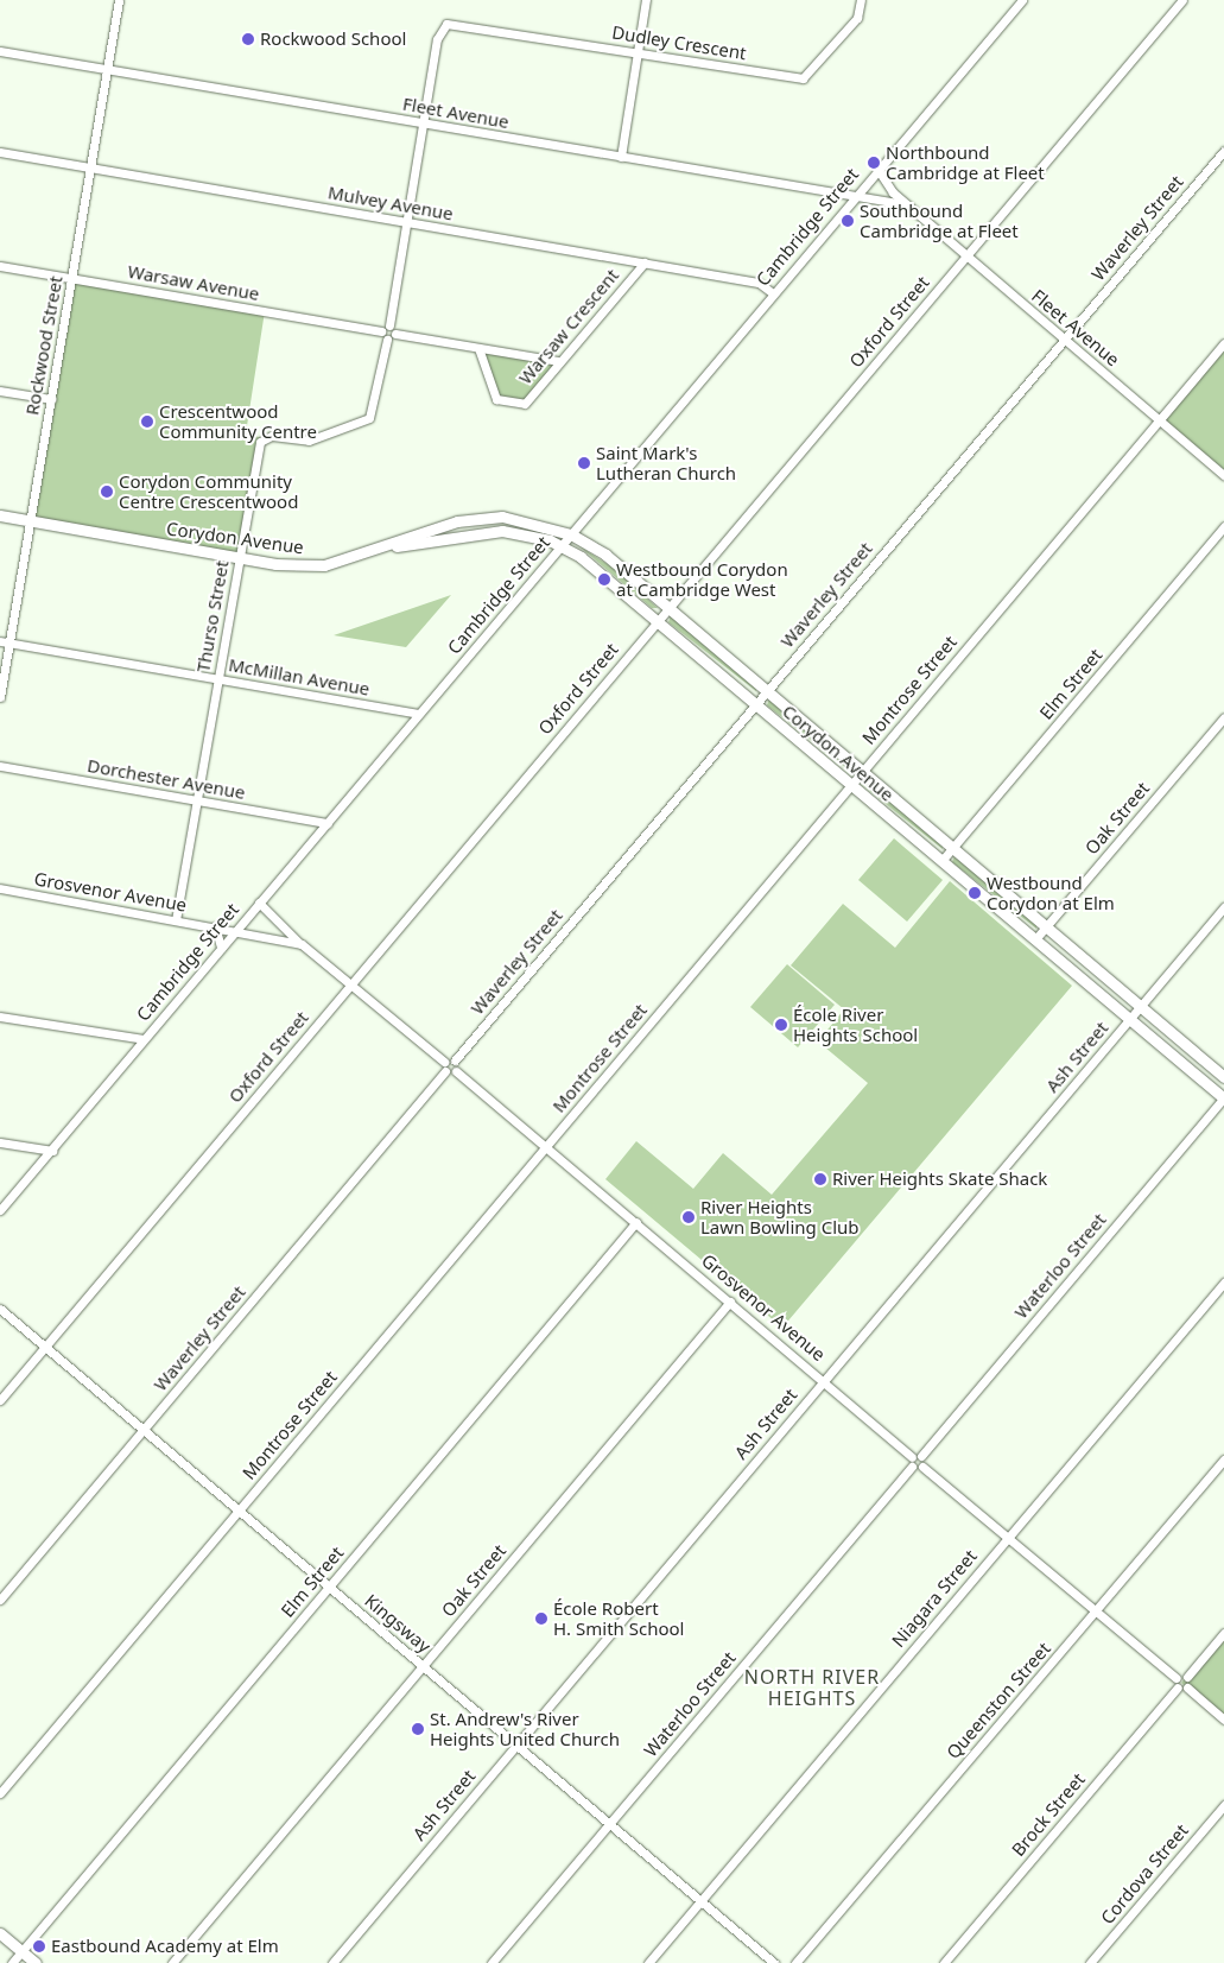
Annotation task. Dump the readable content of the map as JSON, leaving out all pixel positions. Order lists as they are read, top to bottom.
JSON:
{
  "streets": {
    "main road": ["Corydon Avenue"],
    "street": [
      "Dudley Crescent",
      "Fleet Avenue",
      "Mulvey Avenue",
      "Cambridge Street",
      "Waverley Street",
      "Warsaw Avenue",
      "Oxford Street",
      "Warsaw Crescent",
      "Rockwood Street",
      "Thurso Street",
      "McMillan Avenue",
      "Elm Street",
      "Montrose Street",
      "Dorchester Avenue",
      "Oak Street",
      "Grosvenor Avenue",
      "Ash Street",
      "Waterloo Street",
      "Niagara Street",
      "Kingsway",
      "Queenston Street",
      "Brock Street",
      "Cordova Street"
    ]
  },
  "crossings": [
    ["Dudley Crescent", "Fleet Avenue"],
    ["Fleet Avenue", "Cambridge Street"],
    ["Fleet Avenue", "Waverley Street"],
    ["Fleet Avenue", "Oxford Street"],
    ["Fleet Avenue", "Rockwood Street"],
    ["Fleet Avenue", "Montrose Street"],
    ["Mulvey Avenue", "Cambridge Street"],
    ["Mulvey Avenue", "Warsaw Crescent"],
    ["Mulvey Avenue", "Rockwood Street"],
    ["Cambridge Street", "Corydon Avenue"],
    ["Cambridge Street", "McMillan Avenue"],
    ["Cambridge Street", "Dorchester Avenue"],
    ["Cambridge Street", "Grosvenor Avenue"],
    ["Waverley Street", "Corydon Avenue"],
    ["Waverley Street", "Kingsway"],
    ["Warsaw Avenue", "Rockwood Street"],
    ["Oxford Street", "Corydon Avenue"],
    ["Oxford Street", "Grosvenor Avenue"],
    ["Oxford Street", "Kingsway"],
    ["Rockwood Street", "Corydon Avenue"],
    ["Rockwood Street", "McMillan Avenue"],
    ["Corydon Avenue", "Thurso Street"],
    ["Corydon Avenue", "Elm Street"],
    ["Corydon Avenue", "Montrose Street"],
    ["Corydon Avenue", "Oak Street"],
    ["Corydon Avenue", "Ash Street"],
    ["Corydon Avenue", "Waterloo Street"],
    ["Thurso Street", "McMillan Avenue"],
    ["Thurso Street", "Dorchester Avenue"],
    ["Thurso Street", "Grosvenor Avenue"],
    ["Elm Street", "Grosvenor Avenue"],
    ["Elm Street", "Kingsway"],
    ["Montrose Street", "Grosvenor Avenue"],
    ["Montrose Street", "Kingsway"],
    ["Oak Street", "Grosvenor Avenue"],
    ["Oak Street", "Kingsway"],
    ["Grosvenor Avenue", "Ash Street"],
    ["Ash Street", "Kingsway"],
    ["Waterloo Street", "Kingsway"],
    ["Niagara Street", "Kingsway"]
  ],
  "districts": ["NORTH RIVER HEIGHTS"],
  "places": [
    "Rockwood School",
    "Northbound Cambridge at Fleet",
    "Southbound Cambridge at Fleet",
    "Crescentwood Community Centre",
    "Saint Mark's Lutheran Church",
    "Corydon Community Centre Crescentwood",
    "Westbound Corydon at Cambridge West",
    "Westbound Corydon at Elm",
    "École River Heights School",
    "River Heights Skate Shack",
    "River Heights Lawn Bowling Club",
    "École Robert H. Smith School",
    "St. Andrew's River Heights United Church",
    "Eastbound Academy at Elm"
  ]
}
